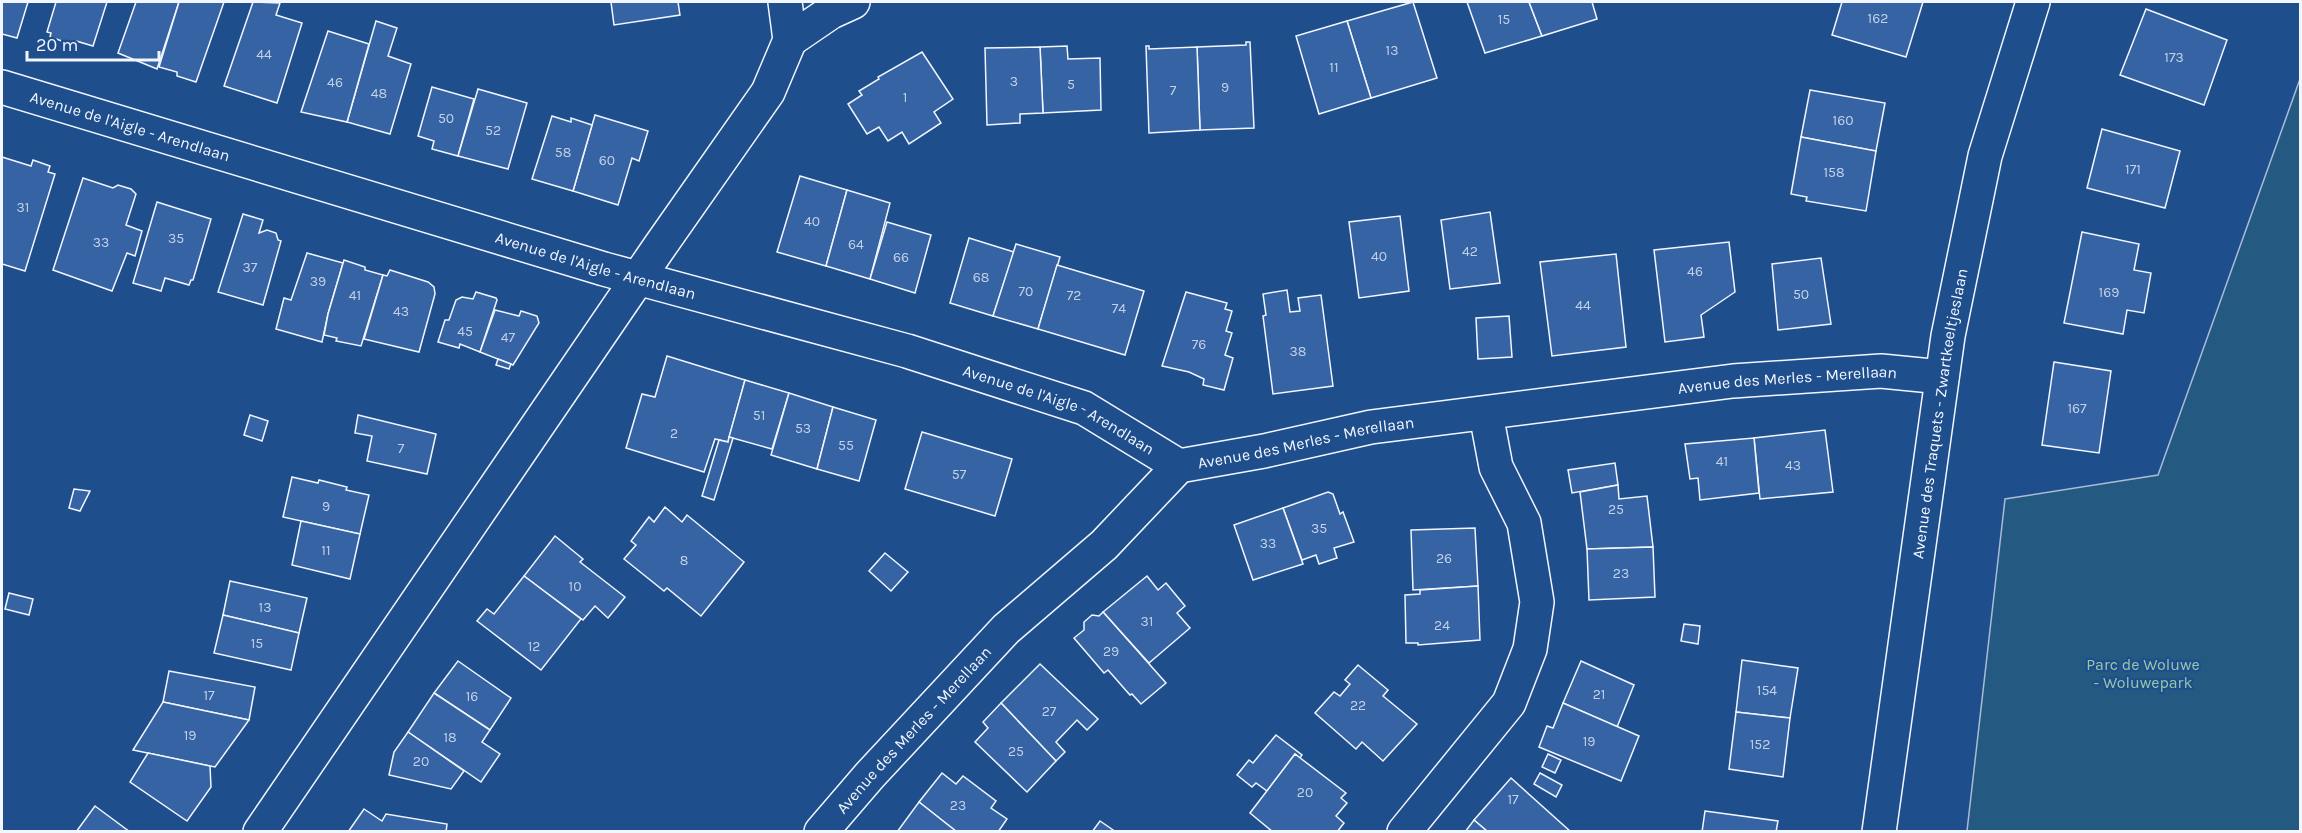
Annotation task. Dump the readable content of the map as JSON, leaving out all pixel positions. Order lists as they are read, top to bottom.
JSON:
{
  "streets": {
    "street": ["Avenue de l'Aigle - Arendlaan", "Avenue des Merles - Merellaan", "Avenue des Traquets - Zwartkeeltjeslaan"]
  },
  "crossings": [
    ["Avenue de l'Aigle - Arendlaan", "Avenue des Merles - Merellaan"],
    ["Avenue des Merles - Merellaan", "Avenue des Traquets - Zwartkeeltjeslaan"]
  ],
  "parks": ["Parc de Woluwe - Woluwepark"],
  "house_numbers": [
    "162",
    "15",
    "13",
    "44",
    "173",
    "11",
    "3",
    "46",
    "5",
    "9",
    "7",
    "48",
    "1",
    "50",
    "160",
    "52",
    "58",
    "60",
    "171",
    "158",
    "31",
    "40",
    "35",
    "33",
    "64",
    "42",
    "40",
    "66",
    "37",
    "46",
    "68",
    "39",
    "70",
    "169",
    "50",
    "41",
    "72",
    "44",
    "74",
    "43",
    "45",
    "47",
    "76",
    "38",
    "167",
    "51",
    "53",
    "2",
    "55",
    "7",
    "41",
    "43",
    "57",
    "9",
    "25",
    "35",
    "33",
    "11",
    "26",
    "8",
    "23",
    "10",
    "13",
    "31",
    "24",
    "15",
    "12",
    "29",
    "154",
    "21",
    "17",
    "16",
    "22",
    "27",
    "19",
    "18",
    "19",
    "152",
    "25",
    "20",
    "20",
    "17",
    "23"
  ],
  "scale_bar": "20 m"
}
